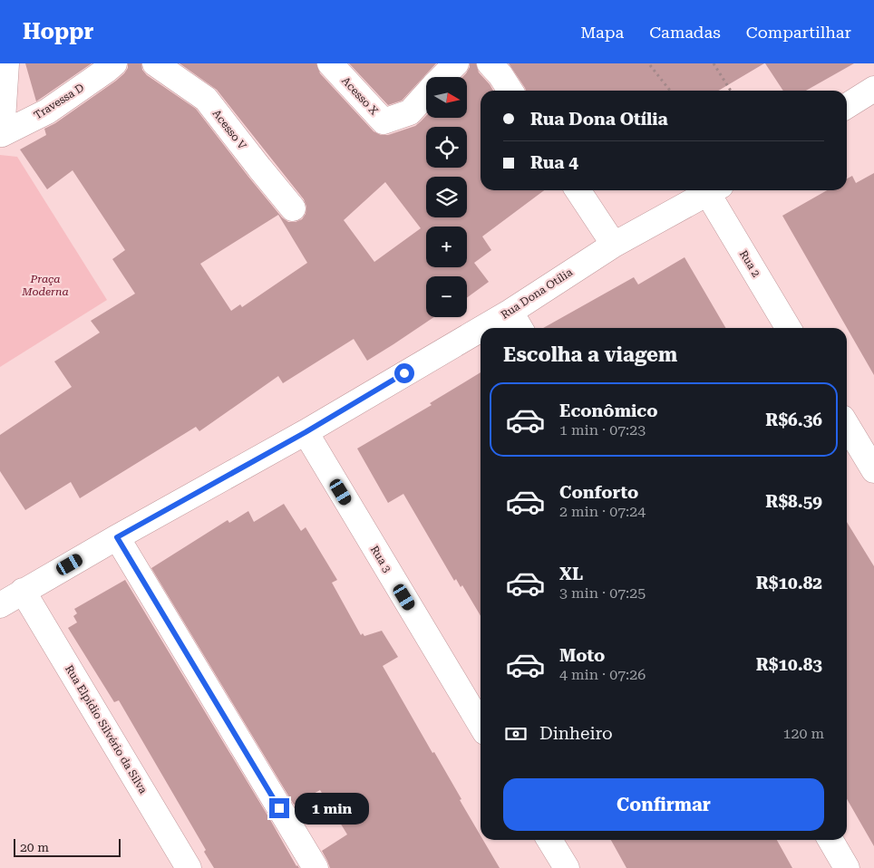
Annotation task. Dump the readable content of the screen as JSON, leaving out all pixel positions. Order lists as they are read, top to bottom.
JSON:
{
  "streets": {
    "street": [
      "Acesso X",
      "Travessa D",
      "Acesso V",
      "Rua 2",
      "Rua Dona Otília",
      "Rua 3",
      "Rua Elpídio Silvério da Silva"
    ]
  },
  "crossings": [
    ["Rua 2", "Rua Dona Otília"],
    ["Rua Dona Otília", "Rua 3"],
    ["Rua Dona Otília", "Rua Elpídio Silvério da Silva"]
  ],
  "parks": ["Praça Moderna"],
  "scale_bar": "20 m",
  "north": "right",
  "page": {
    "header": "Hoppr",
    "nav": ["Mapa", "Camadas", "Compartilhar"],
    "map_buttons": ["+", "−"],
    "banner": ["Rua Dona Otília", "Rua 4"],
    "heading": "Escolha a viagem",
    "list": [
      {
        "name": "Econômico",
        "note": "1 min · 07:23",
        "value": "R$6.36"
      },
      {
        "name": "Conforto",
        "note": "2 min · 07:24",
        "value": "R$8.59"
      },
      {
        "name": "XL",
        "note": "3 min · 07:25",
        "value": "R$10.82"
      },
      {
        "name": "Moto",
        "note": "4 min · 07:26",
        "value": "R$10.83"
      }
    ],
    "pay": ["Dinheiro", "120 m"],
    "buttons": "Confirmar",
    "bubble": "1 min",
    "scale": "20 m"
  }
}
